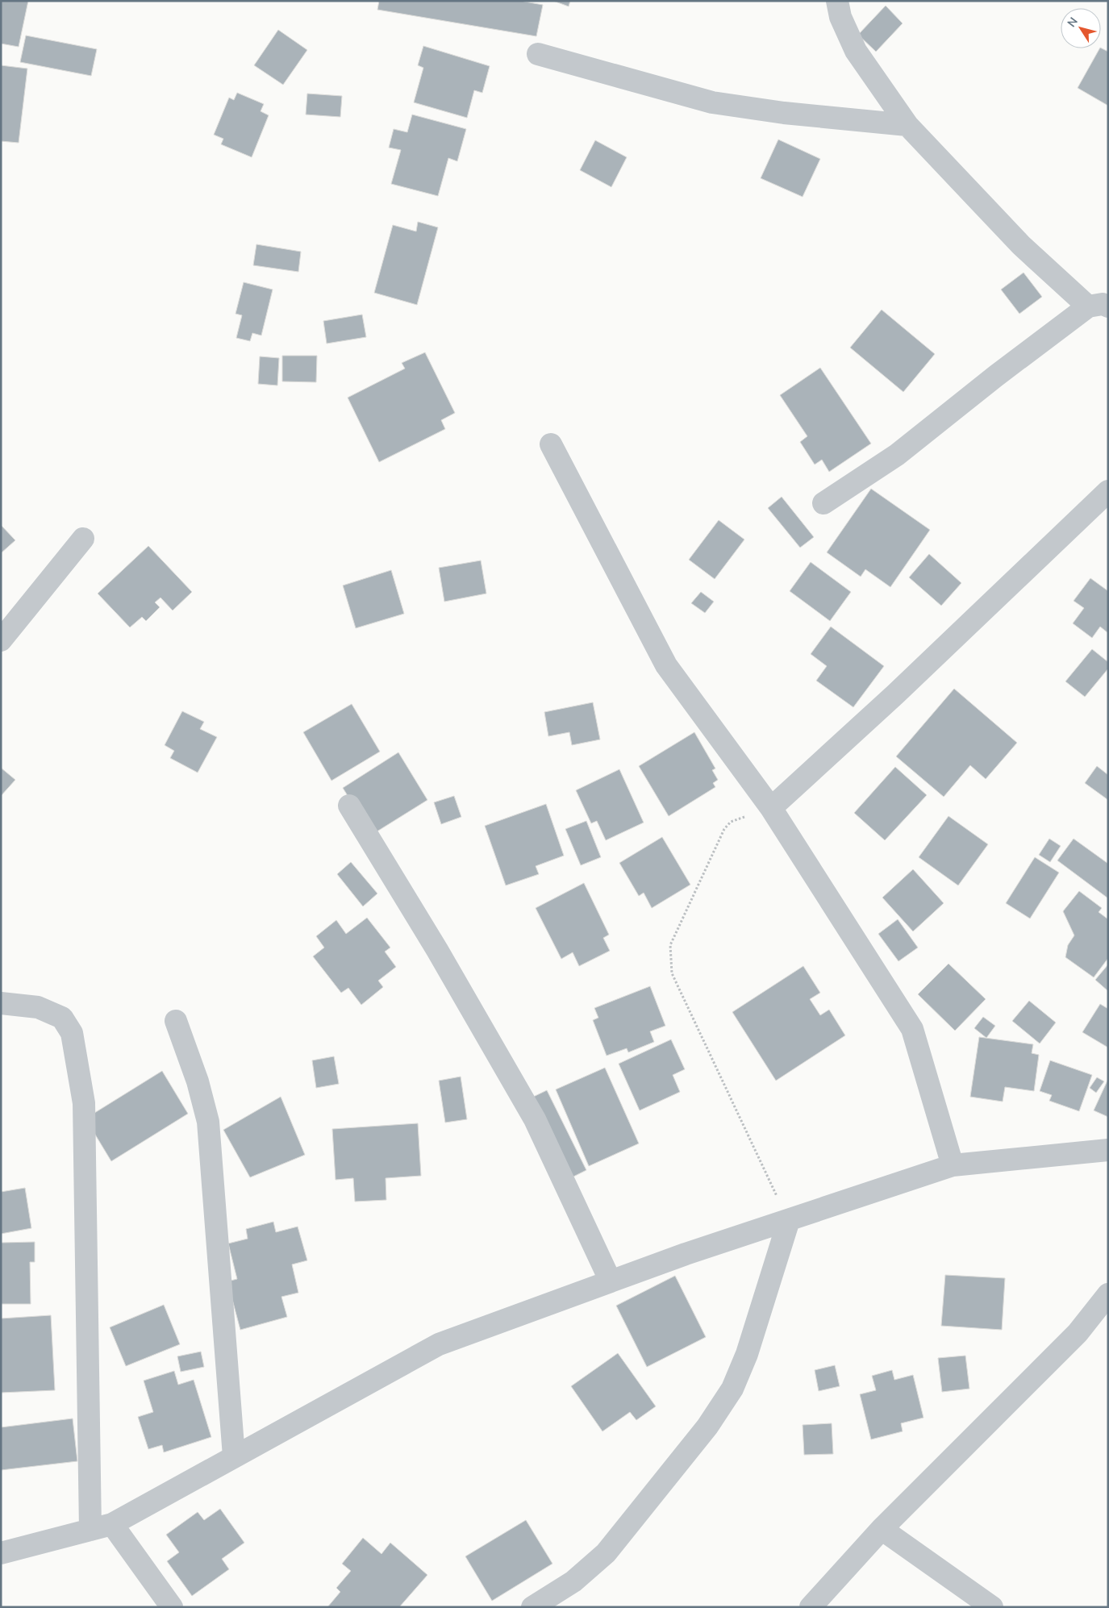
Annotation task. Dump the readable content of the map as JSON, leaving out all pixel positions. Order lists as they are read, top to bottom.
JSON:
{
  "north": "top left"
}
